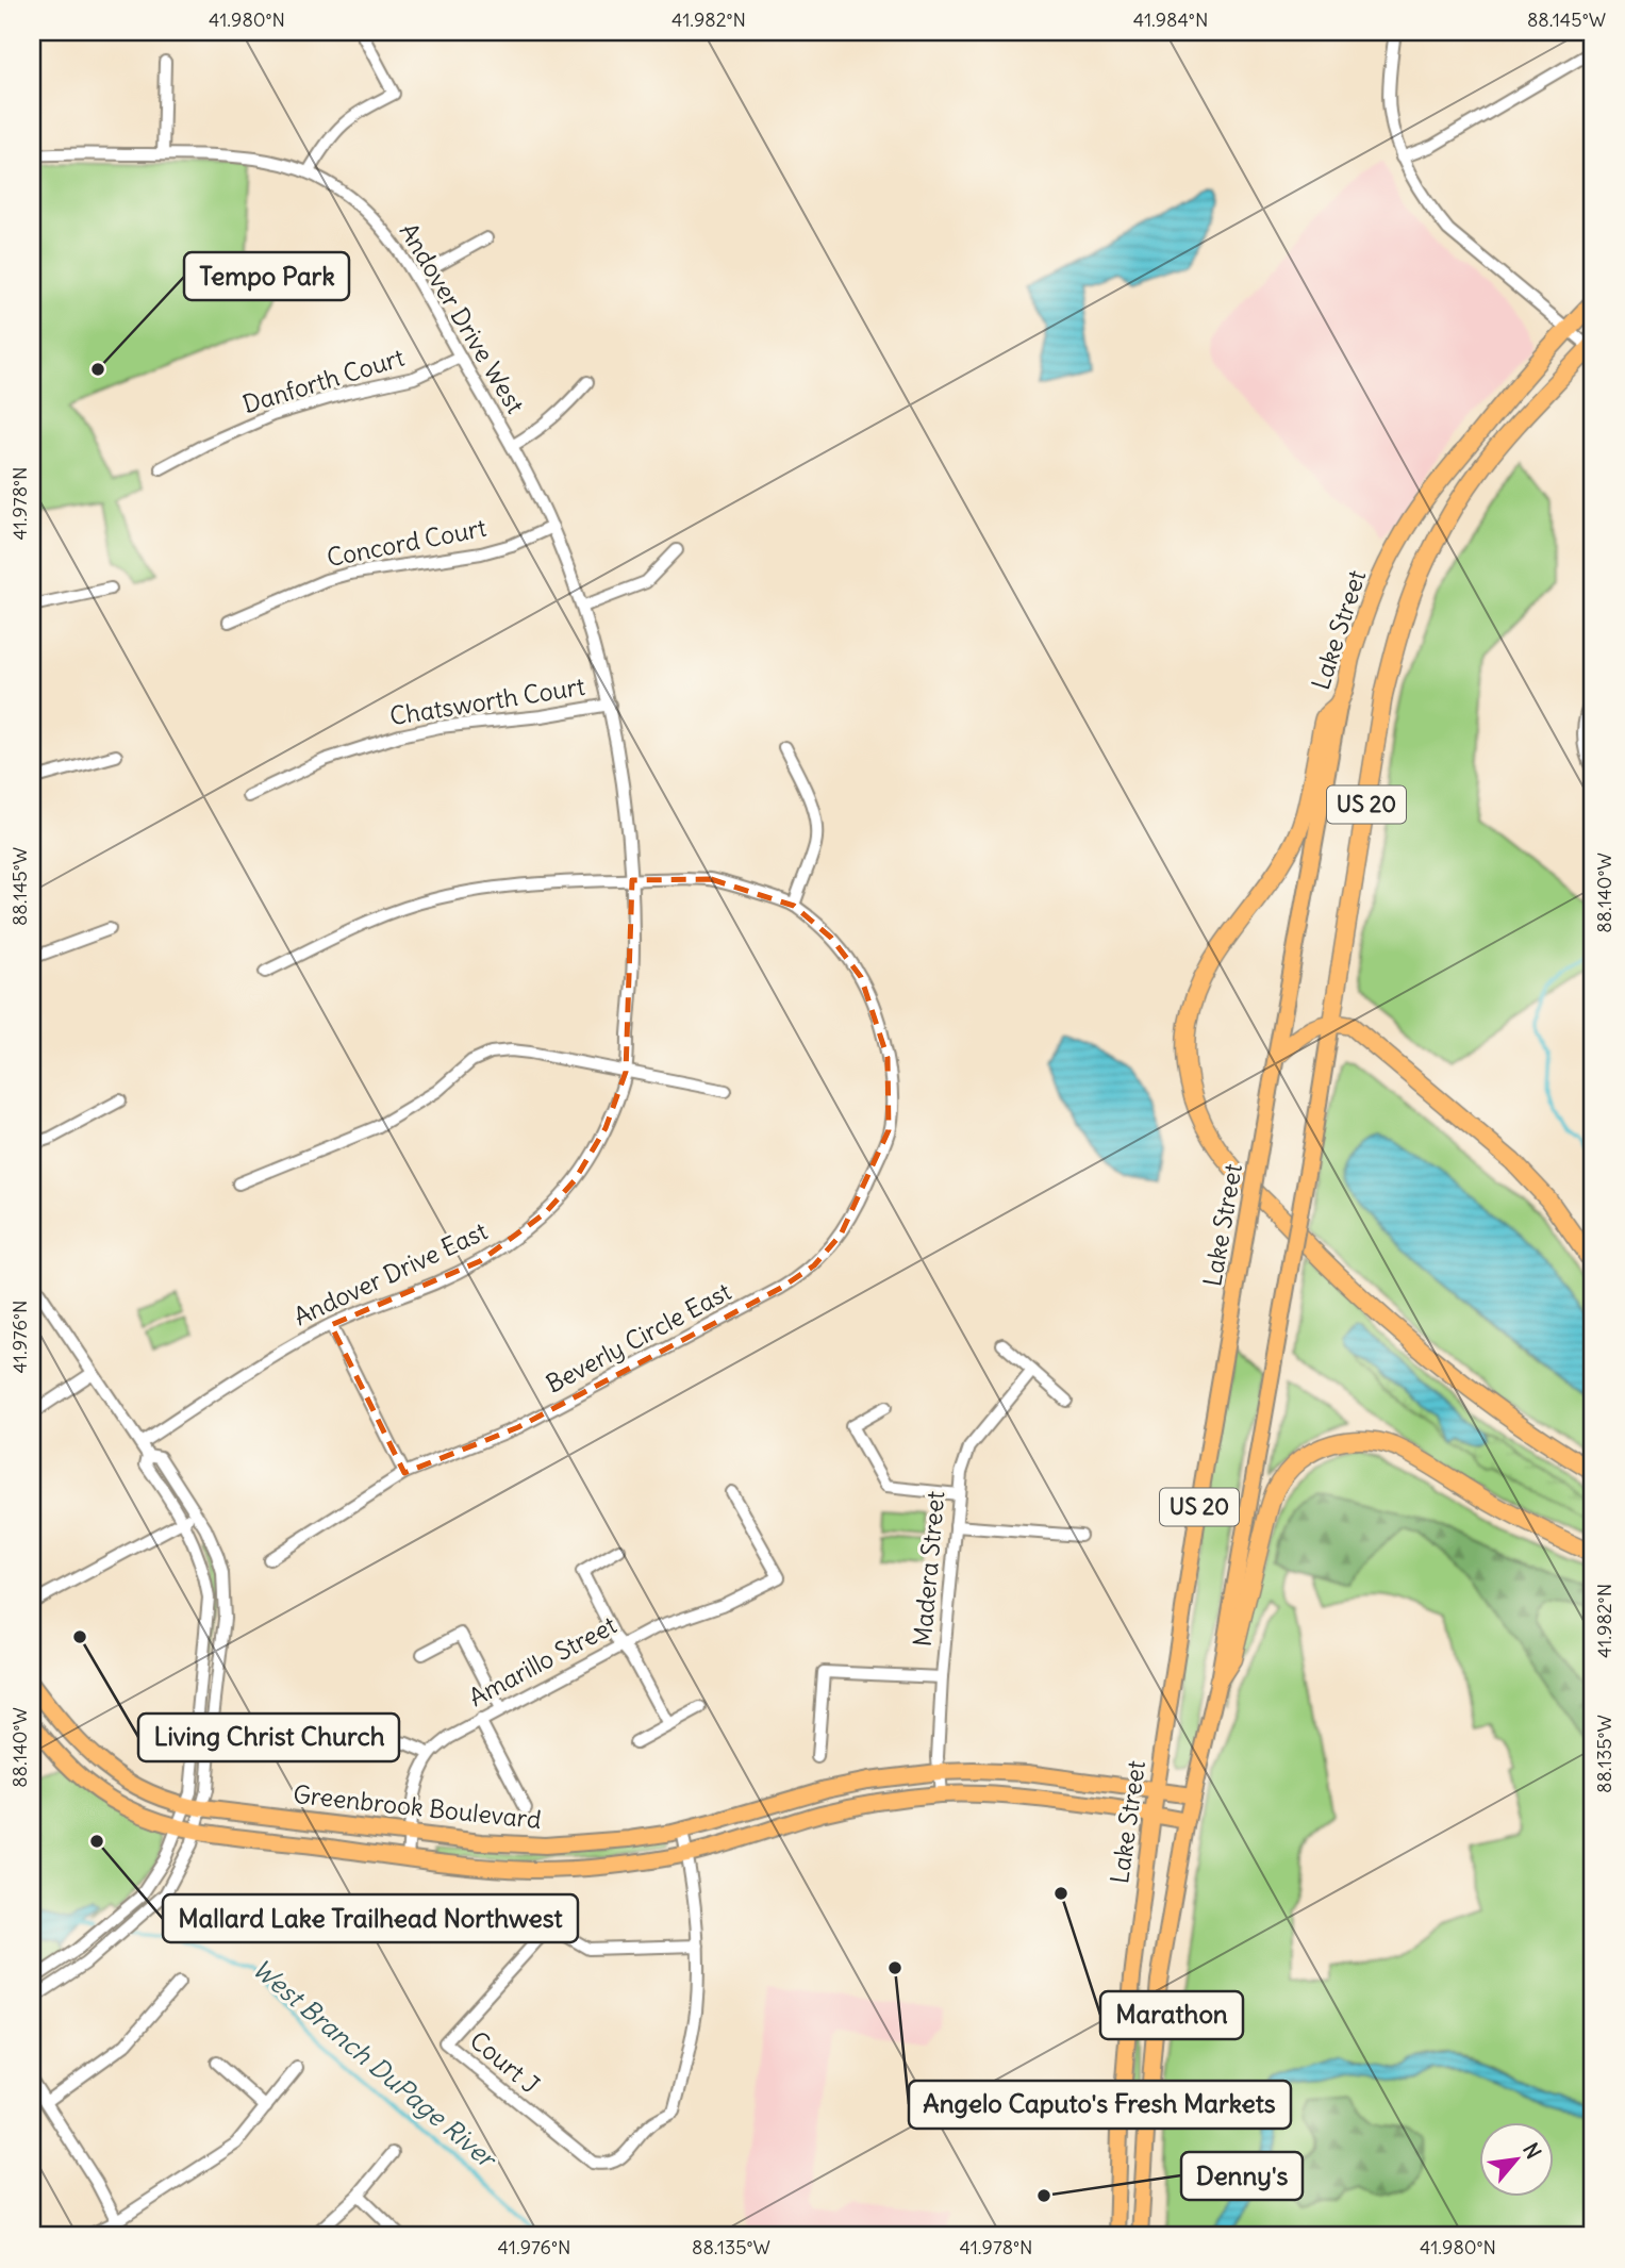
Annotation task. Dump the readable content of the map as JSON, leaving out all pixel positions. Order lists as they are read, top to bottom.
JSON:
{
  "streets": {
    "highway": ["Lake Street", "US 20"],
    "main road": ["Greenbrook Boulevard"],
    "street": [
      "Andover Drive West",
      "Danforth Court",
      "Concord Court",
      "Chatsworth Court",
      "Andover Drive East",
      "Beverly Circle East",
      "Madera Street",
      "Amarillo Street",
      "Court J"
    ]
  },
  "crossings": [
    ["Andover Drive West", "Danforth Court"],
    ["Andover Drive West", "Concord Court"],
    ["Andover Drive West", "Chatsworth Court"],
    ["Andover Drive West", "Andover Drive East"],
    ["Lake Street", "Greenbrook Boulevard"],
    ["Chatsworth Court", "Andover Drive East"],
    ["US 20", "Greenbrook Boulevard"],
    ["Madera Street", "Greenbrook Boulevard"],
    ["Amarillo Street", "Greenbrook Boulevard"]
  ],
  "water": ["West Branch DuPage River"],
  "places": [
    "Tempo Park",
    "Living Christ Church",
    "Mallard Lake Trailhead Northwest",
    "Marathon",
    "Angelo Caputo's Fresh Markets",
    "Denny's"
  ],
  "north": "top right",
  "coordinates": [
    "41.980°N",
    "41.982°N",
    "41.984°N",
    "88.145°W",
    "41.978°N",
    "88.140°W",
    "41.976°N",
    "88.135°W"
  ]
}
